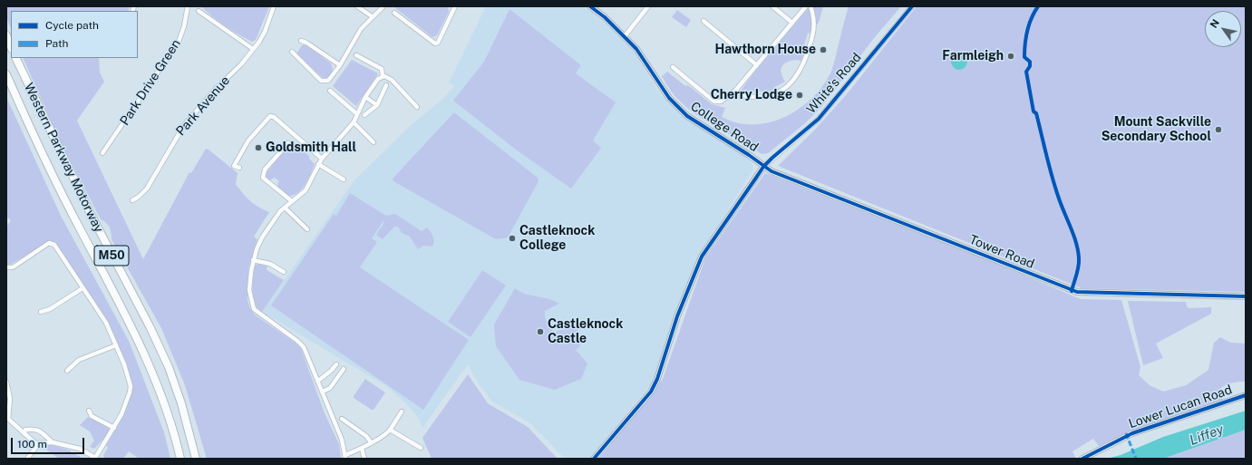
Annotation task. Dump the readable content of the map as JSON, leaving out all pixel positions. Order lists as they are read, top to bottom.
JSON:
{
  "streets": {
    "highway": ["Western Parkway Motorway", "M50"],
    "street": [
      "Park Drive Green",
      "White's Road",
      "Park Avenue",
      "College Road",
      "Tower Road",
      "Lower Lucan Road"
    ]
  },
  "crossings": [
    ["White's Road", "College Road"],
    ["White's Road", "Tower Road"],
    ["College Road", "Tower Road"]
  ],
  "water": ["Liffey"],
  "places": [
    "Hawthorn House",
    "Farmleigh",
    "Cherry Lodge",
    "Mount Sackville Secondary School",
    "Goldsmith Hall",
    "Castleknock College",
    "Castleknock Castle"
  ],
  "legend": ["Cycle path", "Path"],
  "scale_bar": "100 m",
  "north": "top left"
}
